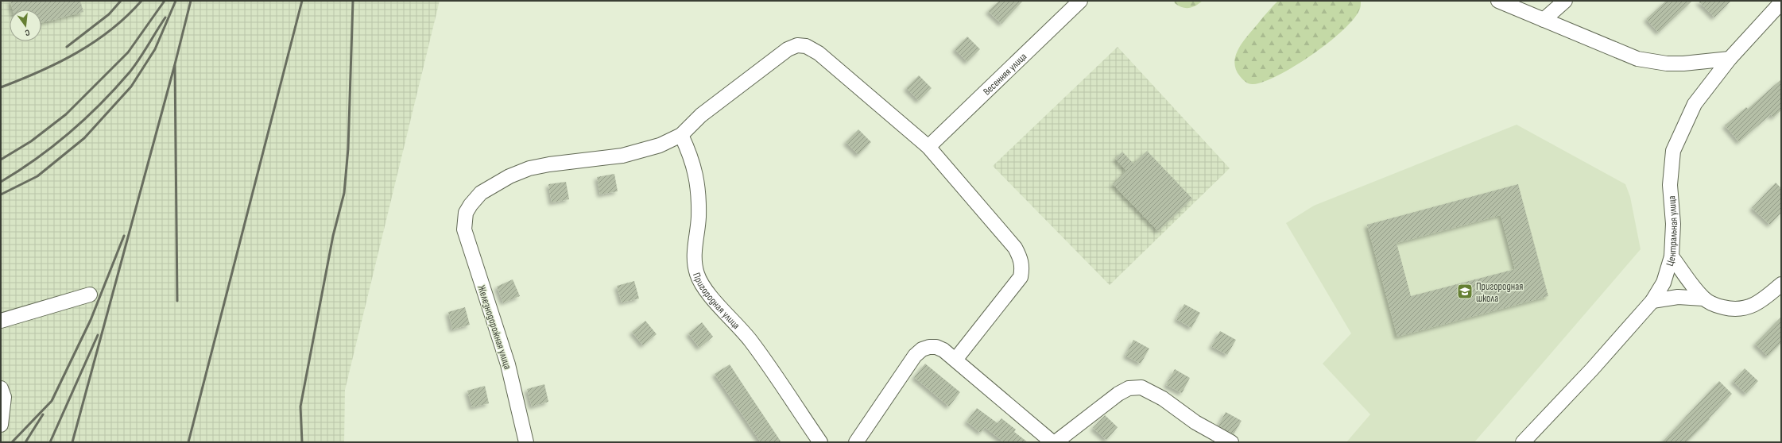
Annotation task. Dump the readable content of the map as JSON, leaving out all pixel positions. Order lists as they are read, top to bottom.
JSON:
{
  "streets": {
    "street": [
      "Весенняя улица",
      "Центральная улица",
      "Пригородная улица",
      "Железнодорожная улица"
    ]
  },
  "crossings": [
    ["Пригородная улица", "Железнодорожная улица"]
  ],
  "places": {
    "school or university": ["Пригородная школа"]
  },
  "north": "bottom"
}
